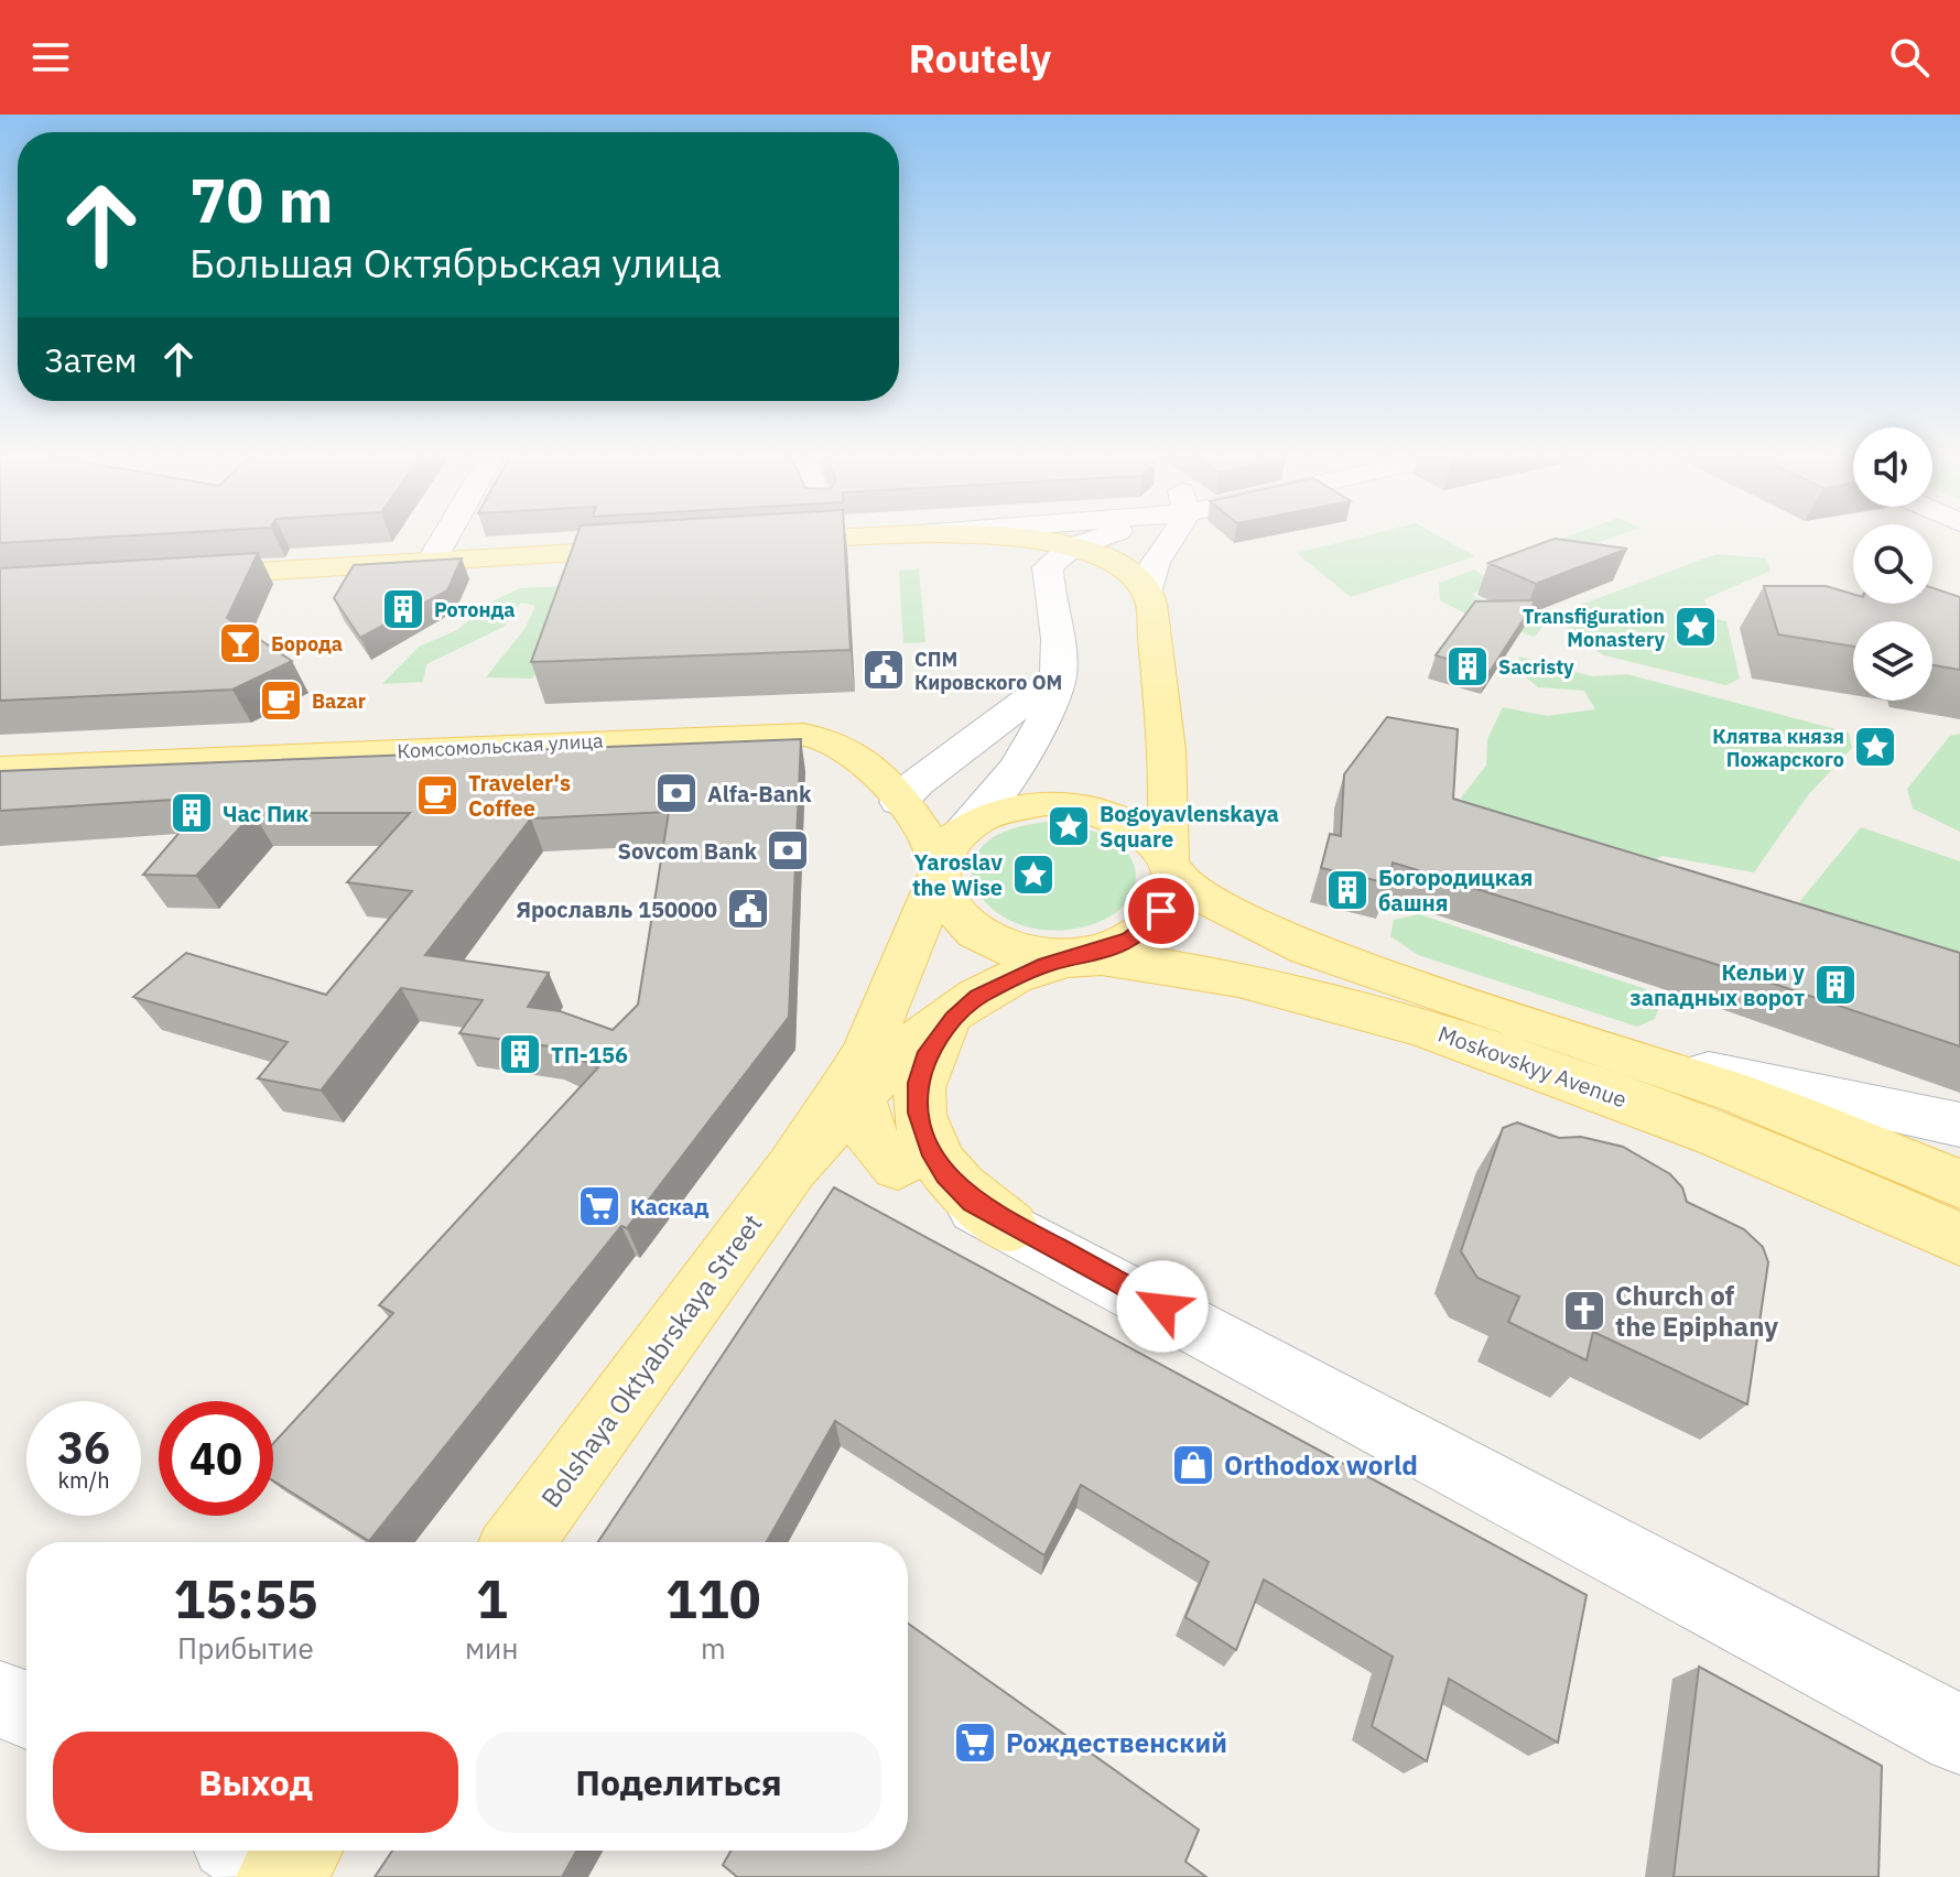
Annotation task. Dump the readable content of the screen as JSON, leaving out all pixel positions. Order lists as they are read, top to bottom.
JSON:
{
  "streets": {
    "main road": ["Комсомольская улица", "Moskovskyy Avenue", "Bolshaya Oktyabrskaya Street"]
  },
  "crossings": [
    ["Комсомольская улица", "Moskovskyy Avenue"]
  ],
  "places": {
    "building": [
      "Ротонда",
      "Sacristy",
      "Час Пик",
      "Богородицкая башня",
      "Кельи у западных ворот",
      "ТП-156"
    ],
    "place": [
      "Transfiguration Monastery",
      "Клятва князя Пожарского",
      "Bogoyavlenskaya Square",
      "Yaroslav the Wise"
    ],
    "bar": ["Борода"],
    "public building": ["СПМ Кировского ОМ", "Ярославль 150000"],
    "cafe": ["Bazar", "Traveler's Coffee"],
    "bank": ["Alfa-Bank", "Sovcom Bank"],
    "supermarket": ["Каскад", "Рождественский"],
    "church": ["Church of the Epiphany"],
    "shop": ["Orthodox world"]
  },
  "page": {
    "header": "Routely",
    "turn": ["70 m", "Большая Октябрьская улица"],
    "then": "Затем",
    "speed": "36 km/h",
    "limit": "40",
    "eta": [
      "15:55",
      "Прибытие",
      "1",
      "мин",
      "110",
      "m"
    ],
    "buttons": ["Выход", "Поделиться"]
  }
}
